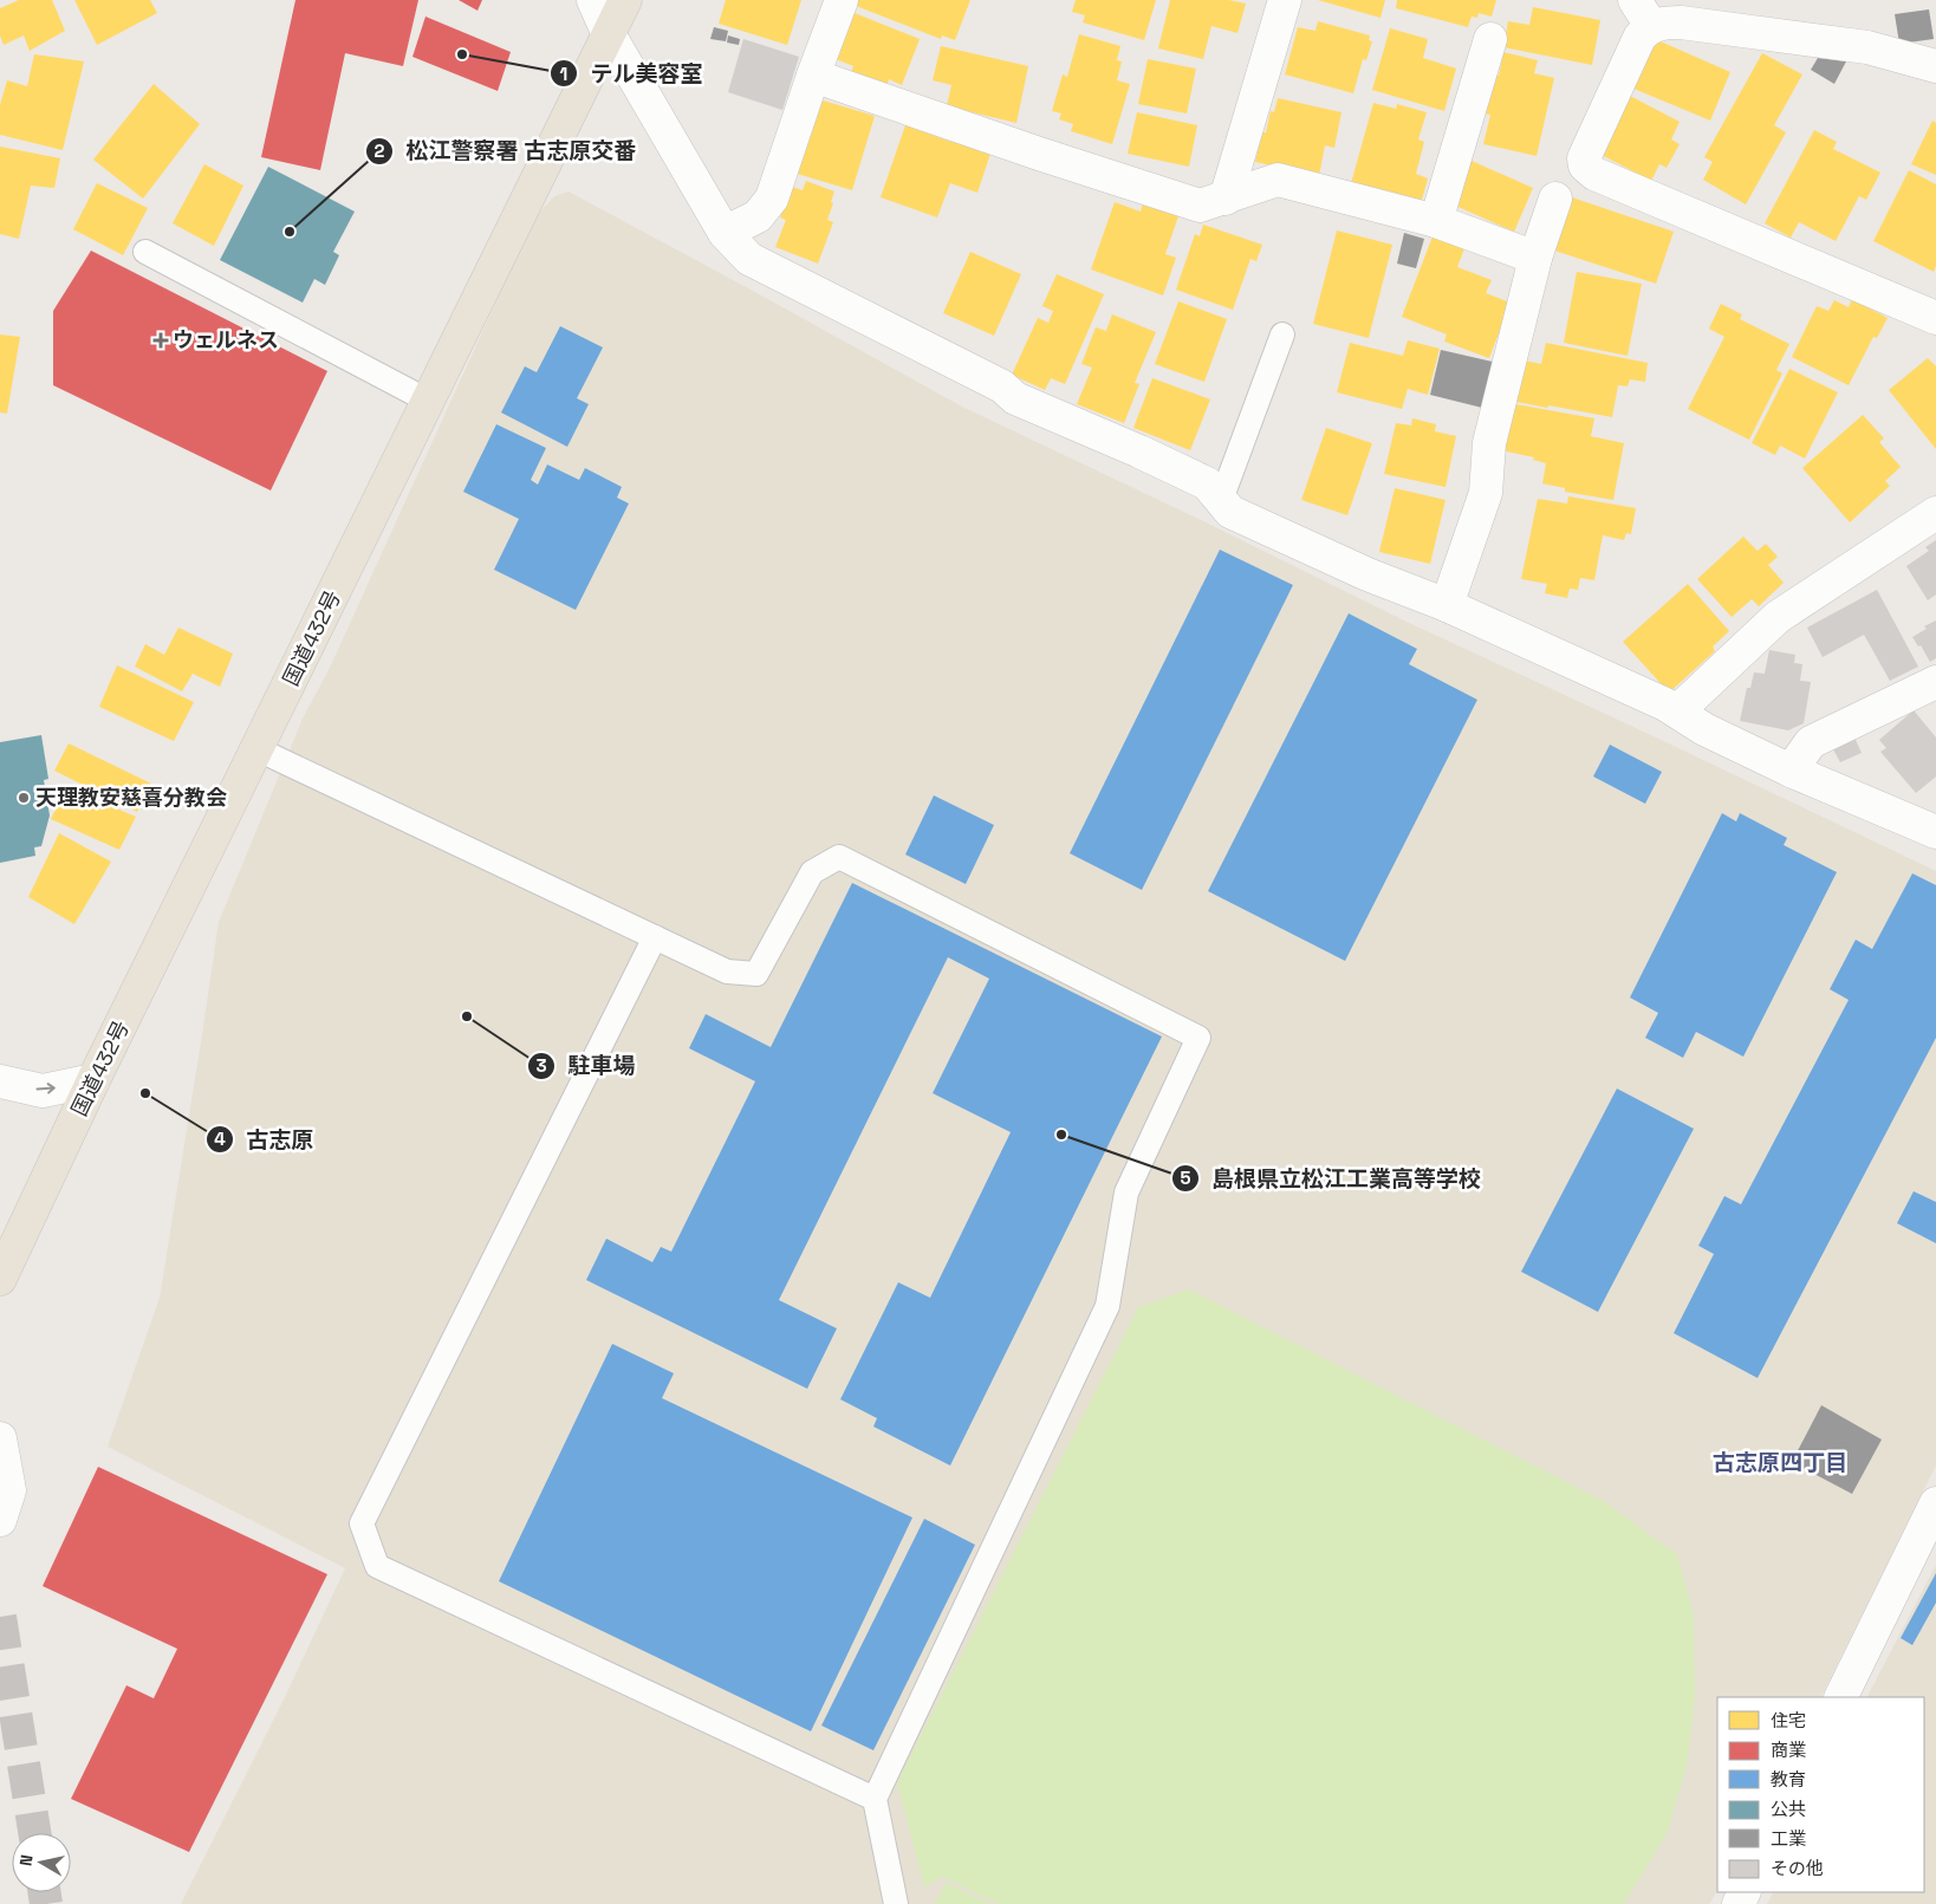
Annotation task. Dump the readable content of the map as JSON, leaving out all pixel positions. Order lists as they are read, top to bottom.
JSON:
{
  "streets": {
    "highway": ["国道432号"]
  },
  "districts": ["古志原四丁目"],
  "places": {
    "other": [
      "テル美容室",
      "松江警察署 古志原交番",
      "天理教安慈喜分教会",
      "駐車場",
      "古志原",
      "島根県立松江工業高等学校"
    ],
    "health": ["ウェルネス"]
  },
  "legend": [
    "住宅",
    "商業",
    "教育",
    "公共",
    "工業",
    "その他"
  ],
  "north": "left"
}
